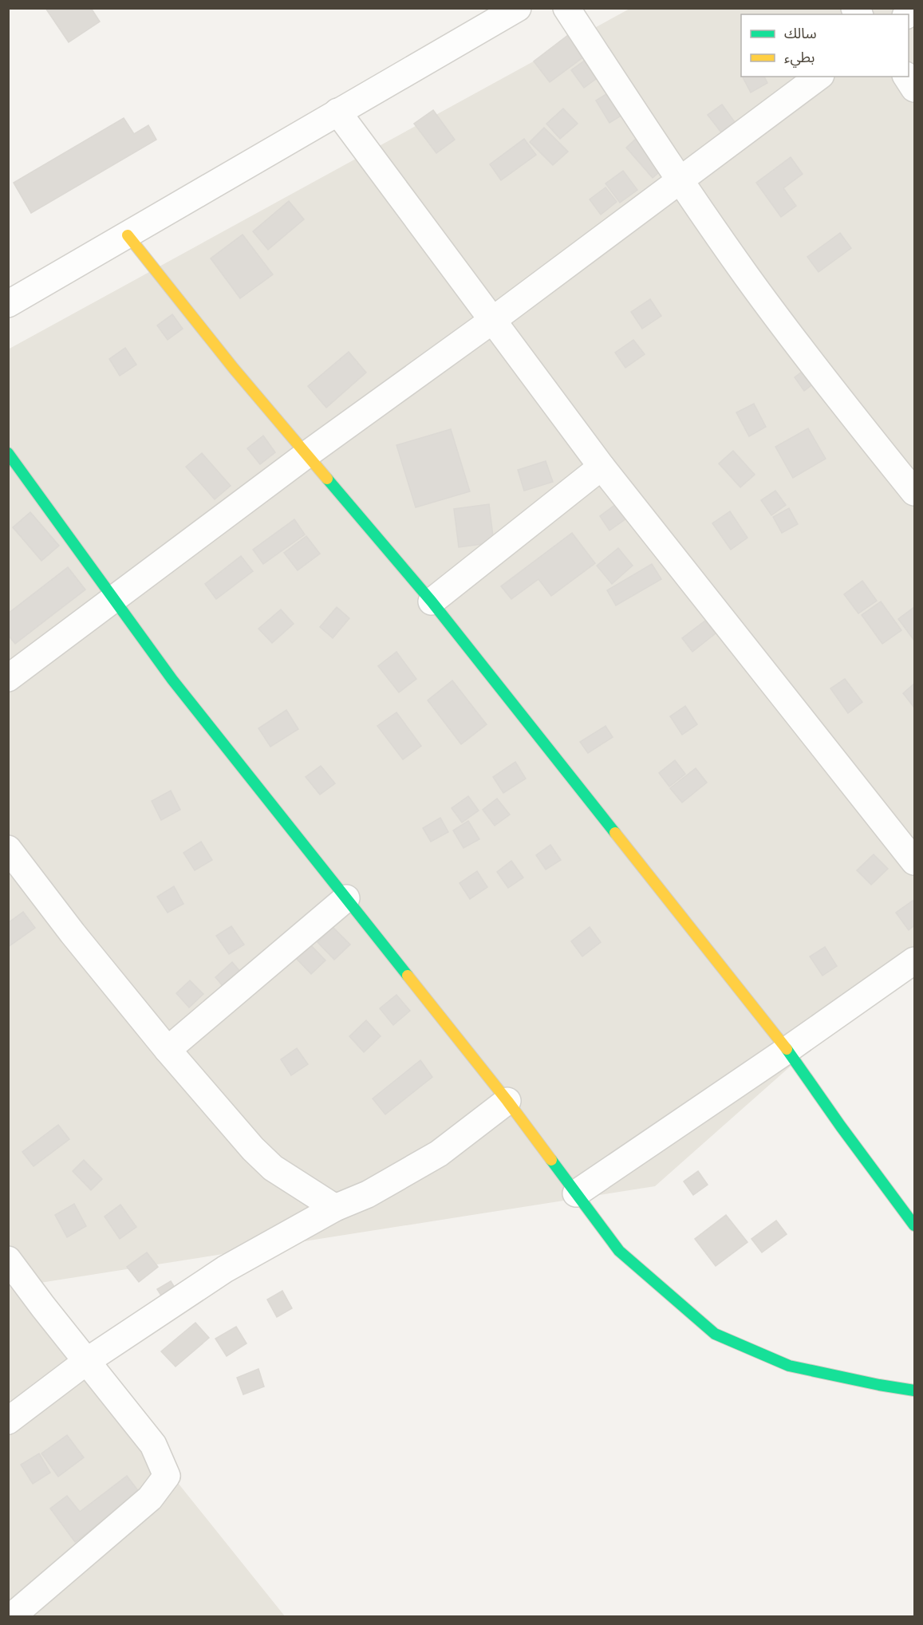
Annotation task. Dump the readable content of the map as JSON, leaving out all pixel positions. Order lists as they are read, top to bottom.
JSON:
{
  "legend": ["سالك", "بطيء"]
}
